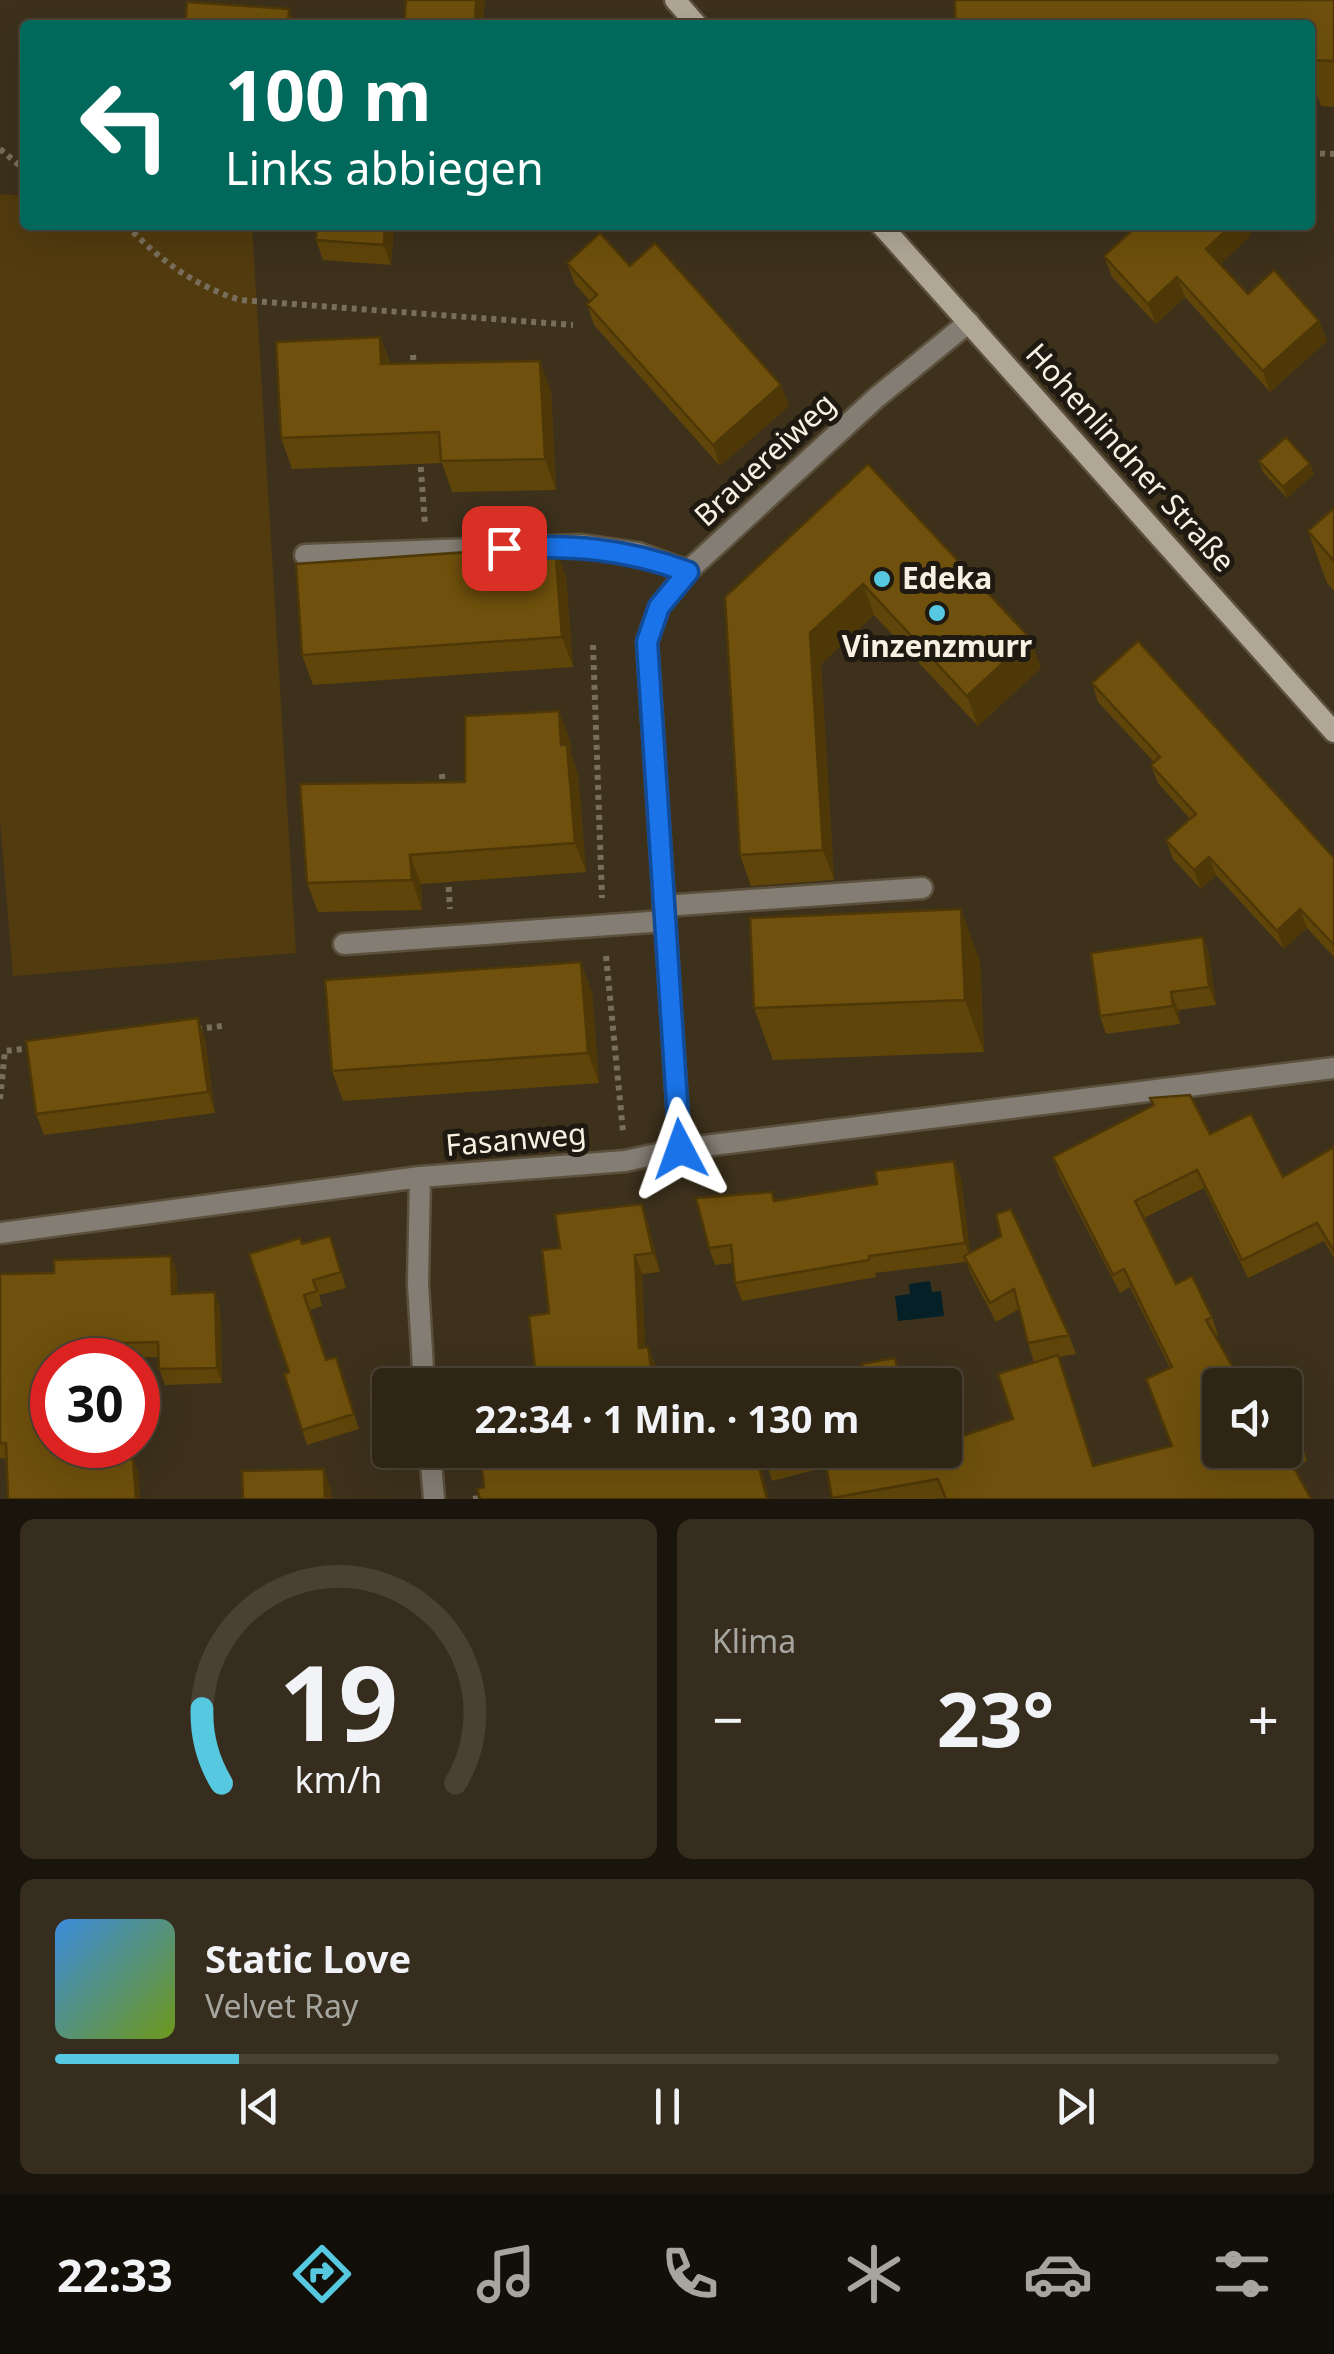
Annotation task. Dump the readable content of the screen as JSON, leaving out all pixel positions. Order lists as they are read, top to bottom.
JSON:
{
  "streets": {
    "street": ["Hohenlindner Straße", "Brauereiweg", "Fasanweg"]
  },
  "crossings": [
    ["Hohenlindner Straße", "Brauereiweg"],
    ["Brauereiweg", "Fasanweg"]
  ],
  "places": ["Edeka", "Vinzenzmurr"],
  "page": {
    "turn": ["100 m", "Links abbiegen"],
    "limit": "30",
    "trip": "22:34 · 1 Min. · 130 m",
    "tile": "Klima",
    "heat": ["−", "23°", "+"],
    "song": ["Static Love", "Velvet Ray"],
    "tabs": "22:33",
    "gauge": ["19", "km/h"]
  }
}
